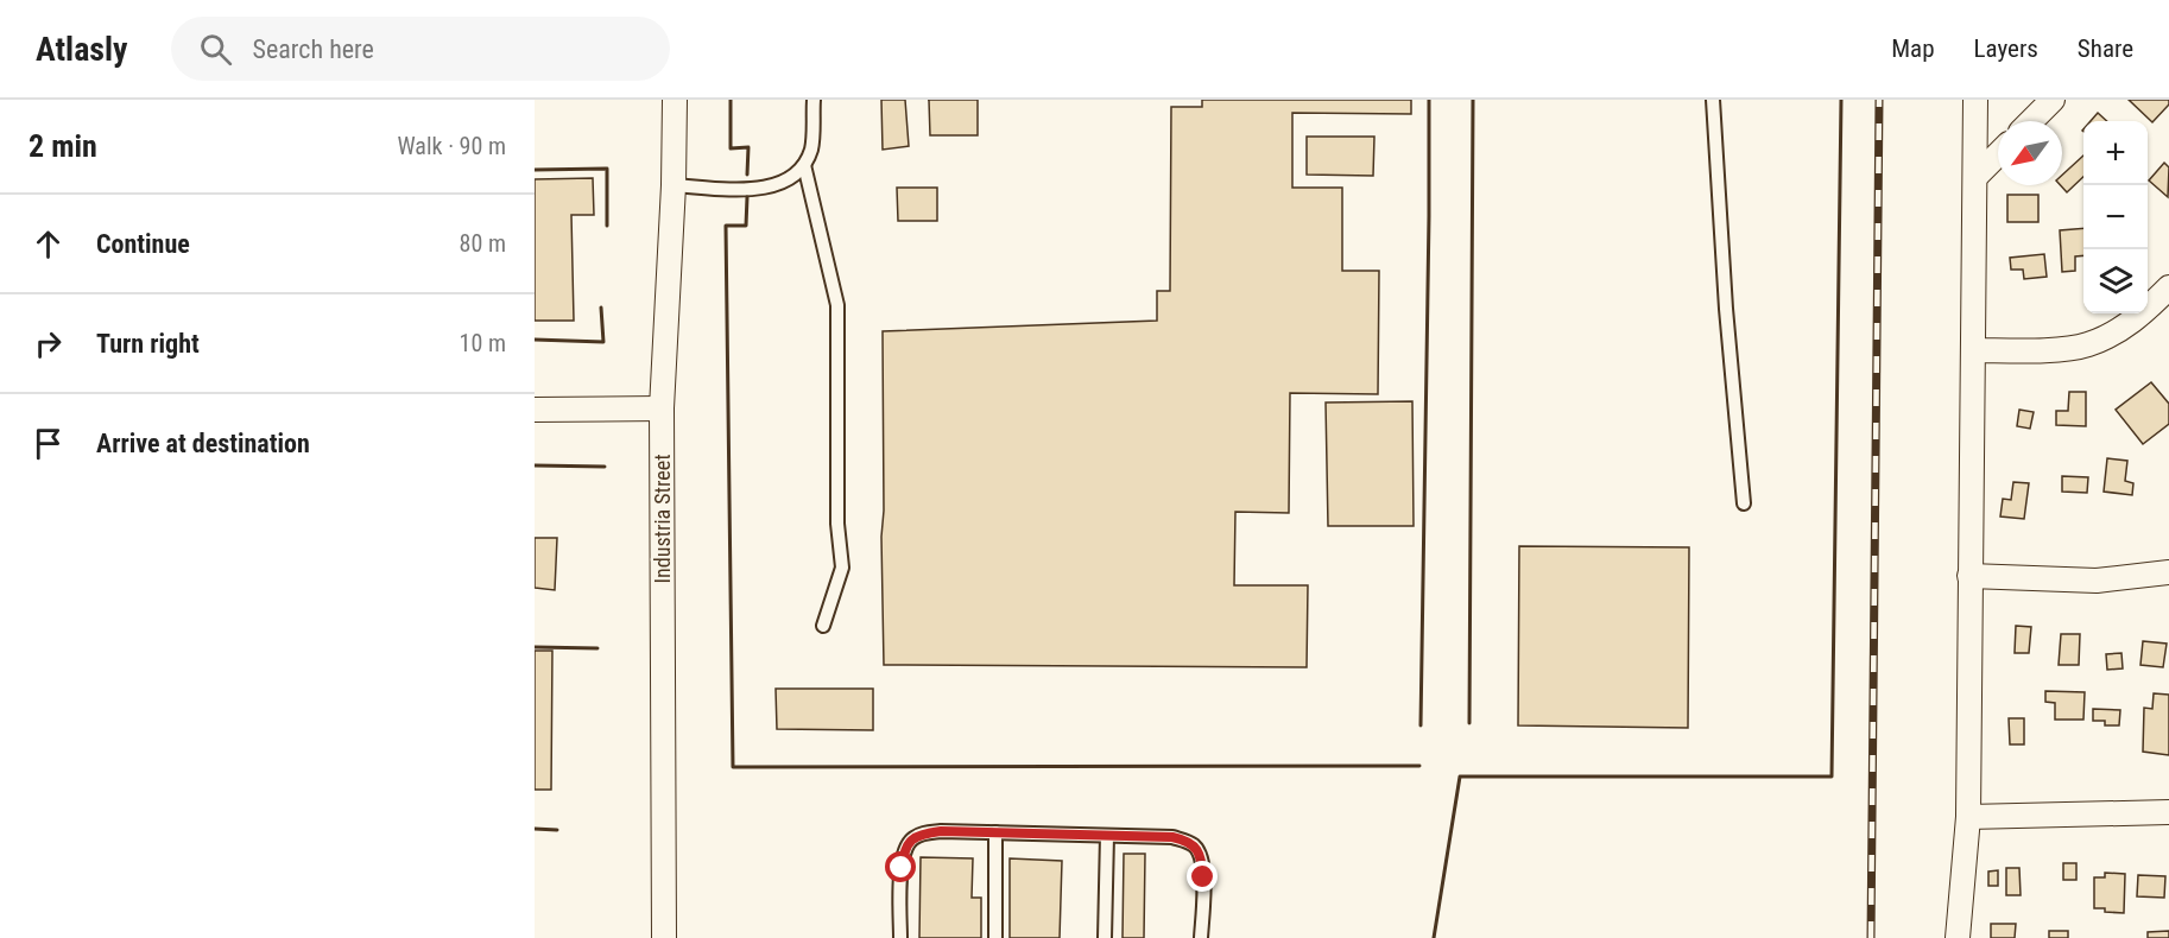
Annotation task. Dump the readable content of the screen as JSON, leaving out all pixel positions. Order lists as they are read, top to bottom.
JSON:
{
  "streets": {
    "street": ["Industria Street"]
  },
  "north": "bottom left",
  "page": {
    "header": "Atlasly",
    "search": "Search here",
    "nav": ["Map", "Layers", "Share"],
    "heading": ["2 min", "Walk · 90 m"],
    "map_buttons": ["+", "−"],
    "list": [
      ["Continue", "80 m"],
      ["Turn right", "10 m"],
      "Arrive at destination"
    ]
  }
}
